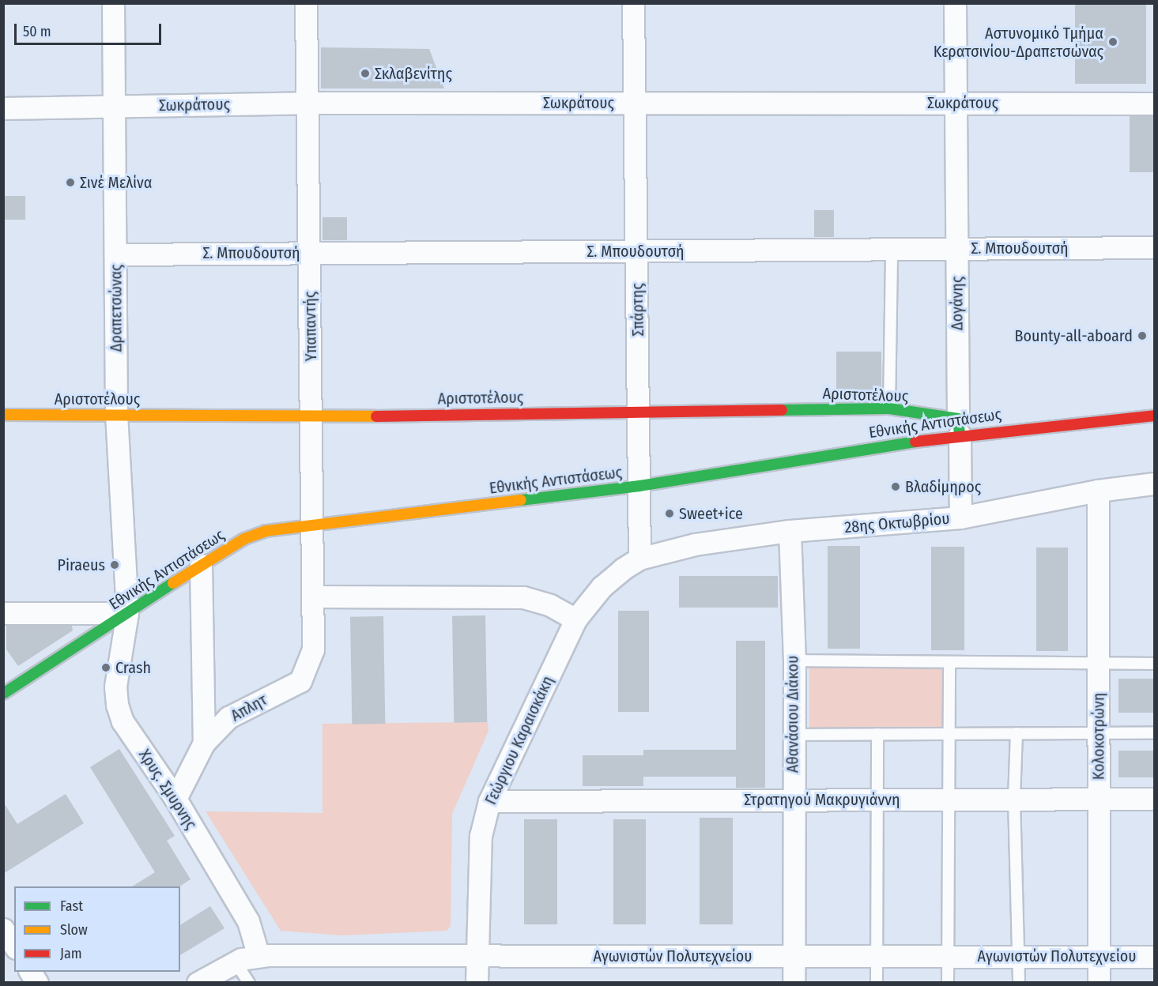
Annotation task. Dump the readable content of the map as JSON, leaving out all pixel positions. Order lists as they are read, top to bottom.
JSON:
{
  "streets": {
    "street": [
      "Σωκράτους",
      "Σ. Μπουδουτσή",
      "Δογάνης",
      "Δραπετσώνας",
      "Σπάρτης",
      "Υπαπαντής",
      "Αριστοτέλους",
      "Εθνικής Αντιστάσεως",
      "28ης Οκτωβρίου",
      "Απλητ",
      "Αθανάσιου Διάκου",
      "Κολοκοτρώνη",
      "Γεώργιου Καραισκάκη",
      "Χρυς. Σμυρνης",
      "Στρατηγού Μακρυγιάννη",
      "Αγωνιστών Πολυτεχνείου"
    ]
  },
  "crossings": [
    ["Σωκράτους", "Δογάνης"],
    ["Σωκράτους", "Δραπετσώνας"],
    ["Σωκράτους", "Σπάρτης"],
    ["Σωκράτους", "Υπαπαντής"],
    ["Σ. Μπουδουτσή", "Δογάνης"],
    ["Σ. Μπουδουτσή", "Δραπετσώνας"],
    ["Σ. Μπουδουτσή", "Σπάρτης"],
    ["Σ. Μπουδουτσή", "Υπαπαντής"],
    ["Δογάνης", "Αριστοτέλους"],
    ["Δογάνης", "Εθνικής Αντιστάσεως"],
    ["Δογάνης", "28ης Οκτωβρίου"],
    ["Δραπετσώνας", "Αριστοτέλους"],
    ["Δραπετσώνας", "Εθνικής Αντιστάσεως"],
    ["Δραπετσώνας", "Χρυς. Σμυρνης"],
    ["Σπάρτης", "Αριστοτέλους"],
    ["Σπάρτης", "Εθνικής Αντιστάσεως"],
    ["Σπάρτης", "28ης Οκτωβρίου"],
    ["Σπάρτης", "Γεώργιου Καραισκάκη"],
    ["Υπαπαντής", "Αριστοτέλους"],
    ["Υπαπαντής", "Εθνικής Αντιστάσεως"],
    ["Υπαπαντής", "Απλητ"],
    ["Αριστοτέλους", "Εθνικής Αντιστάσεως"],
    ["Εθνικής Αντιστάσεως", "Χρυς. Σμυρνης"],
    ["28ης Οκτωβρίου", "Αθανάσιου Διάκου"],
    ["28ης Οκτωβρίου", "Κολοκοτρώνη"],
    ["28ης Οκτωβρίου", "Γεώργιου Καραισκάκη"],
    ["Απλητ", "Χρυς. Σμυρνης"],
    ["Αθανάσιου Διάκου", "Στρατηγού Μακρυγιάννη"],
    ["Αθανάσιου Διάκου", "Αγωνιστών Πολυτεχνείου"],
    ["Κολοκοτρώνη", "Στρατηγού Μακρυγιάννη"],
    ["Κολοκοτρώνη", "Αγωνιστών Πολυτεχνείου"],
    ["Γεώργιου Καραισκάκη", "Στρατηγού Μακρυγιάννη"],
    ["Γεώργιου Καραισκάκη", "Αγωνιστών Πολυτεχνείου"],
    ["Χρυς. Σμυρνης", "Αγωνιστών Πολυτεχνείου"]
  ],
  "places": [
    "Αστυνομικό Τμήμα Κερατσινίου-Δραπετσώνας",
    "Σκλαβενίτης",
    "Σινέ Μελίνα",
    "Bounty-all-aboard",
    "Βλαδίμηρος",
    "Sweet+ice",
    "Piraeus",
    "Crash"
  ],
  "legend": ["Fast", "Slow", "Jam"],
  "scale_bar": "50 m"
}
